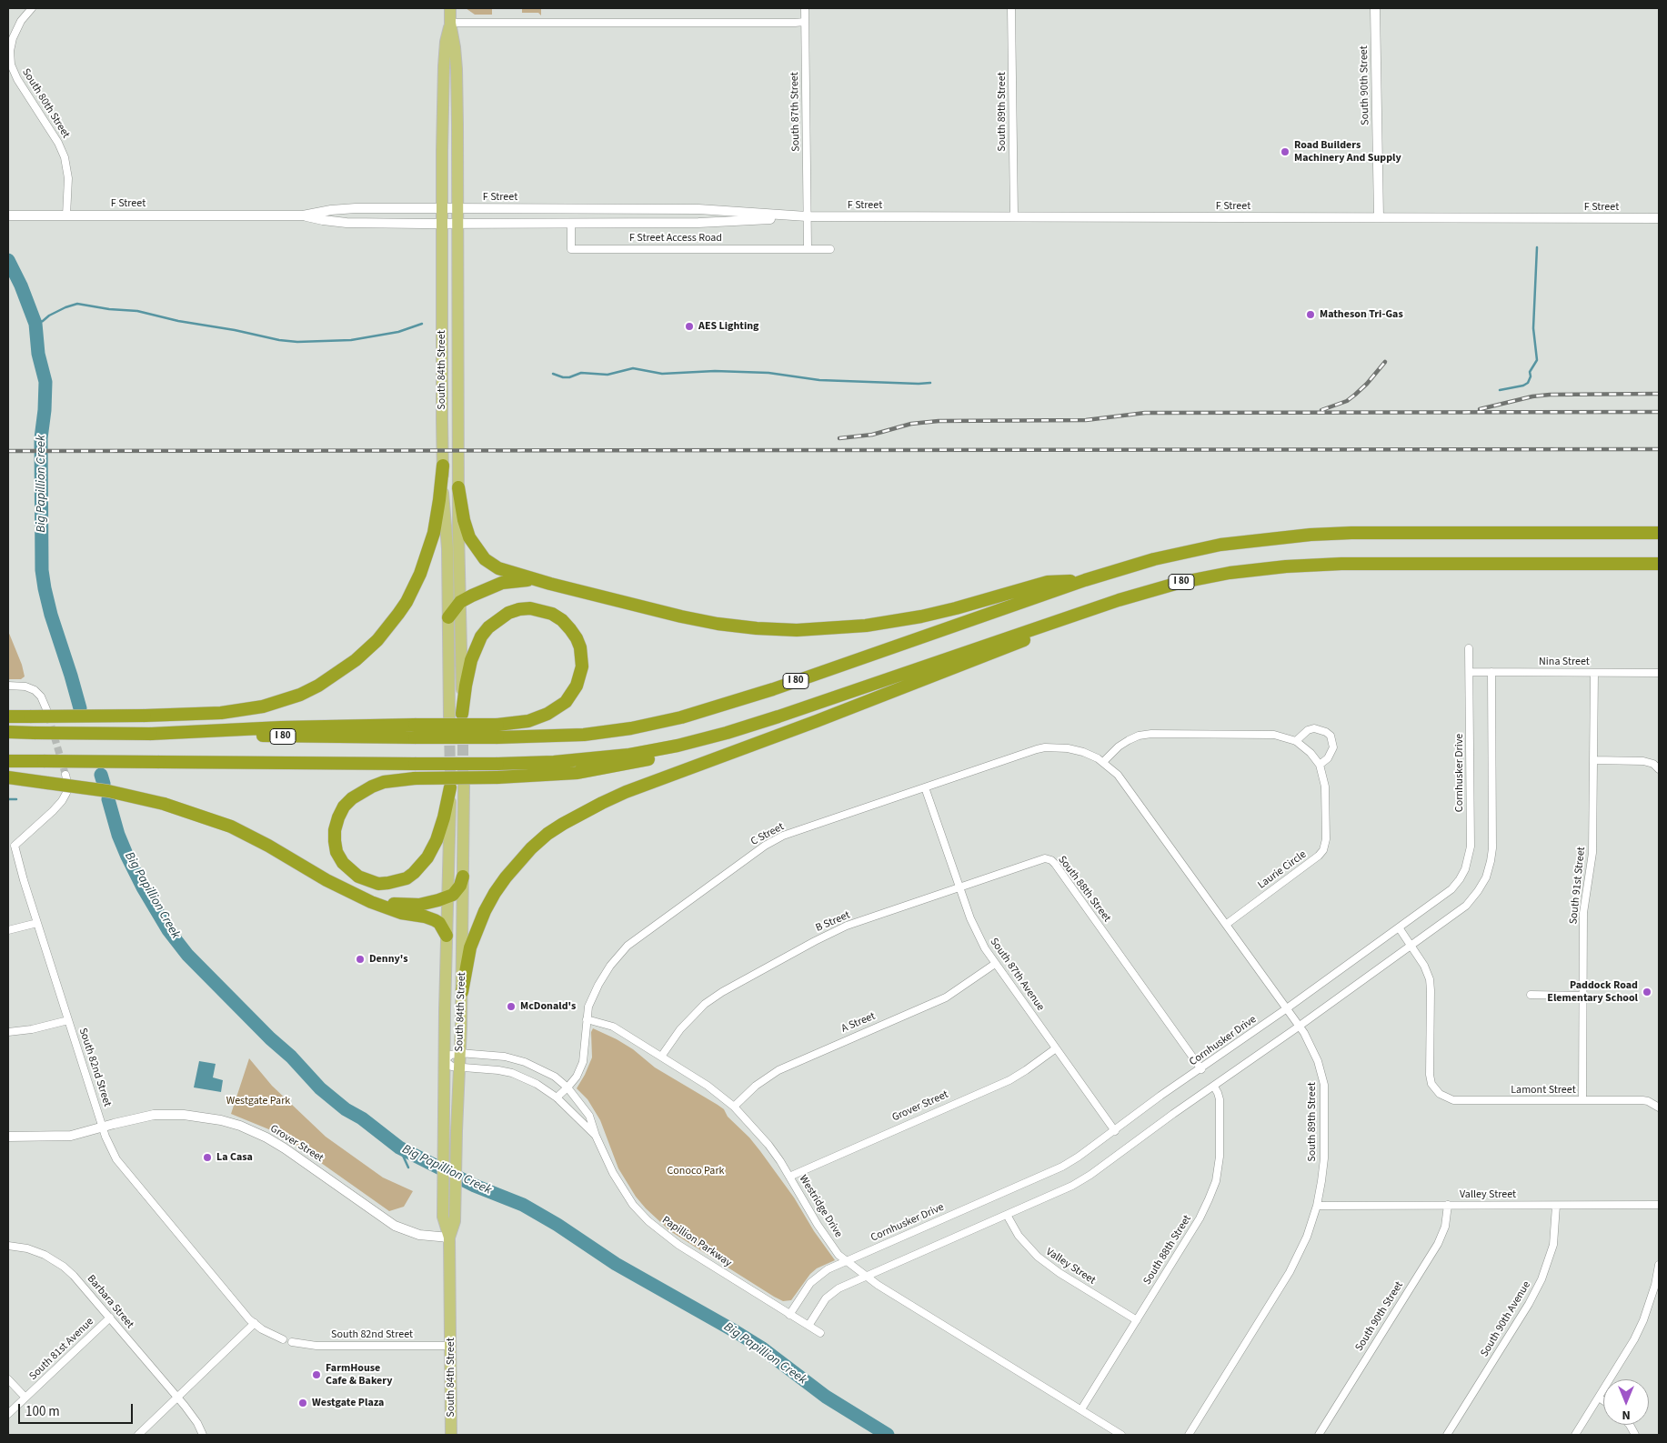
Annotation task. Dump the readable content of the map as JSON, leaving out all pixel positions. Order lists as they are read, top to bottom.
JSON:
{
  "streets": {
    "highway": ["I 80"],
    "main road": ["South 84th Street"],
    "street": [
      "South 90th Street",
      "South 80th Street",
      "South 87th Street",
      "South 89th Street",
      "F Street",
      "F Street Access Road",
      "Nina Street",
      "Cornhusker Drive",
      "C Street",
      "Laurie Circle",
      "South 91st Street",
      "South 88th Street",
      "B Street",
      "South 87th Avenue",
      "A Street",
      "South 82nd Street",
      "Lamont Street",
      "Grover Street",
      "Valley Street",
      "Westridge Drive",
      "Papillion Parkway",
      "Barbara Street",
      "South 90th Avenue",
      "South 81st Avenue"
    ]
  },
  "crossings": [
    ["South 90th Street", "F Street"],
    ["South 90th Street", "Valley Street"],
    ["South 80th Street", "F Street"],
    ["South 87th Street", "F Street"],
    ["South 89th Street", "F Street"],
    ["South 89th Street", "Cornhusker Drive"],
    ["South 89th Street", "C Street"],
    ["South 89th Street", "Laurie Circle"],
    ["South 89th Street", "Valley Street"],
    ["F Street", "F Street Access Road"],
    ["F Street", "South 84th Street"],
    ["South 84th Street", "South 82nd Street"],
    ["South 84th Street", "Grover Street"],
    ["South 84th Street", "Papillion Parkway"],
    ["Nina Street", "Cornhusker Drive"],
    ["Nina Street", "South 91st Street"],
    ["Cornhusker Drive", "South 88th Street"],
    ["Cornhusker Drive", "South 87th Avenue"],
    ["Cornhusker Drive", "Westridge Drive"],
    ["Cornhusker Drive", "Papillion Parkway"],
    ["C Street", "Laurie Circle"],
    ["C Street", "South 87th Avenue"],
    ["C Street", "Westridge Drive"],
    ["C Street", "Papillion Parkway"],
    ["South 91st Street", "Lamont Street"],
    ["South 88th Street", "B Street"],
    ["South 88th Street", "Valley Street"],
    ["South 88th Street", "Westridge Drive"],
    ["B Street", "South 87th Avenue"],
    ["B Street", "Westridge Drive"],
    ["South 87th Avenue", "A Street"],
    ["South 87th Avenue", "Grover Street"],
    ["A Street", "Westridge Drive"],
    ["South 82nd Street", "Grover Street"],
    ["Grover Street", "Westridge Drive"],
    ["Valley Street", "South 90th Avenue"],
    ["Barbara Street", "South 81st Avenue"]
  ],
  "water": ["Big Papillion Creek"],
  "parks": ["Westgate Park", "Conoco Park"],
  "places": [
    "Road Builders Machinery And Supply",
    "Matheson Tri-Gas",
    "AES Lighting",
    "Denny's",
    "Paddock Road Elementary School",
    "McDonald's",
    "La Casa",
    "FarmHouse Cafe & Bakery",
    "Westgate Plaza"
  ],
  "scale_bar": "100 m",
  "north": "bottom"
}
